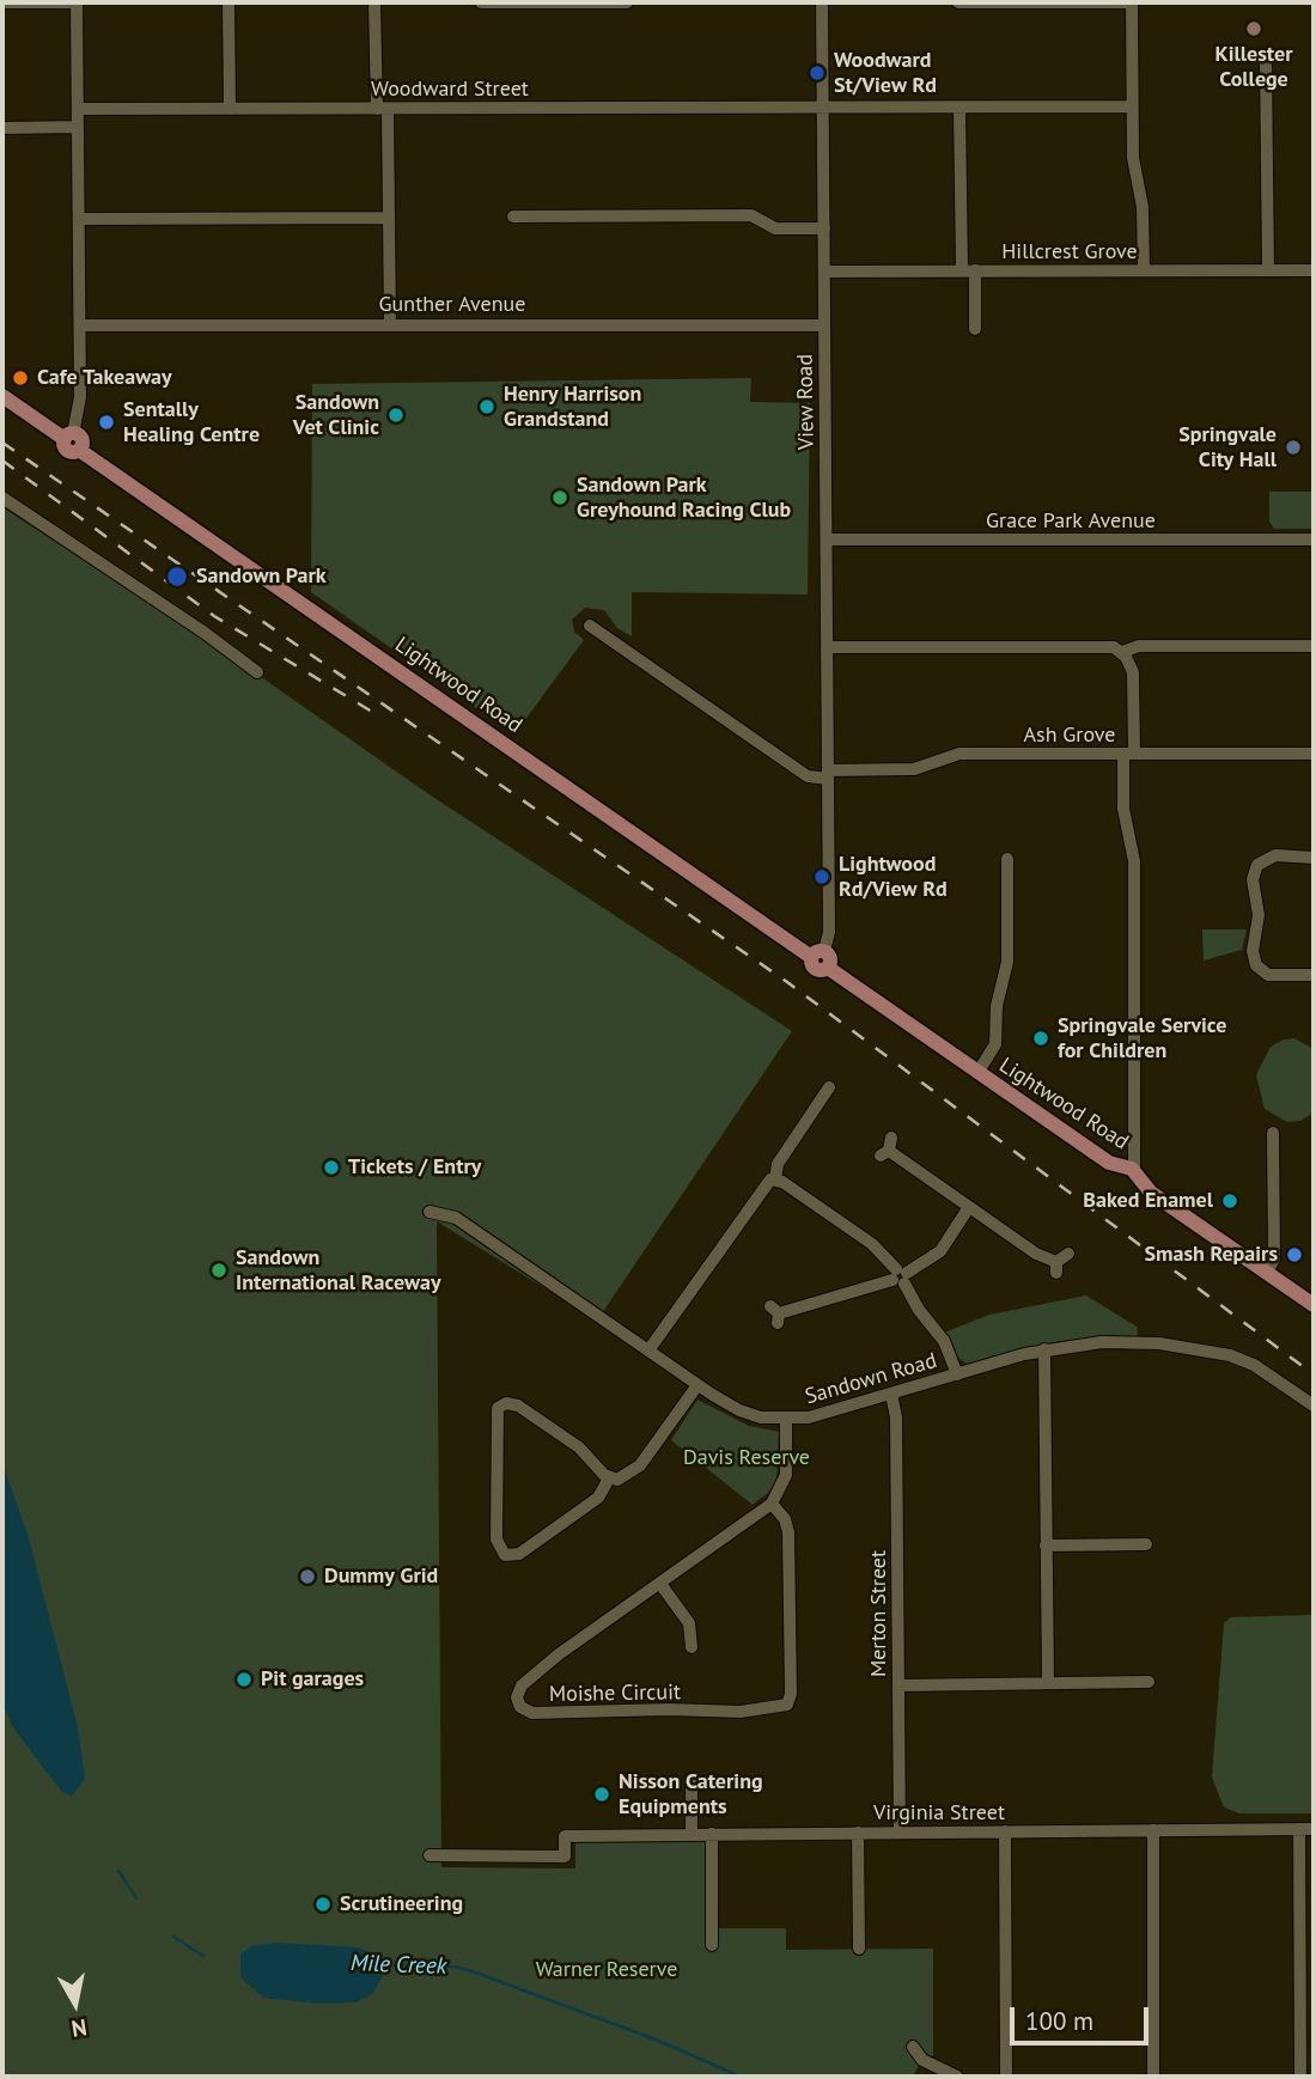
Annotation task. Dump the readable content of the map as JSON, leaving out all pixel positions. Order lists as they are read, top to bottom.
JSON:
{
  "streets": {
    "main road": ["Lightwood Road"],
    "street": [
      "Woodward Street",
      "Hillcrest Grove",
      "Gunther Avenue",
      "View Road",
      "Grace Park Avenue",
      "Ash Grove",
      "Sandown Road",
      "Merton Street",
      "Moishe Circuit",
      "Virginia Street"
    ]
  },
  "crossings": [
    ["Woodward Street", "View Road"],
    ["Hillcrest Grove", "View Road"],
    ["Gunther Avenue", "View Road"],
    ["View Road", "Grace Park Avenue"],
    ["View Road", "Lightwood Road"],
    ["View Road", "Ash Grove"],
    ["Sandown Road", "Merton Street"],
    ["Merton Street", "Virginia Street"]
  ],
  "water": ["Mile Creek"],
  "parks": ["Davis Reserve", "Warner Reserve"],
  "places": [
    "Killester College",
    "Woodward St/View Rd",
    "Cafe Takeaway",
    "Henry Harrison Grandstand",
    "Sandown Vet Clinic",
    "Sentally Healing Centre",
    "Springvale City Hall",
    "Sandown Park Greyhound Racing Club",
    "Sandown Park",
    "Lightwood Rd/View Rd",
    "Springvale Service for Children",
    "Tickets / Entry",
    "Baked Enamel",
    "Smash Repairs",
    "Sandown International Raceway",
    "Dummy Grid",
    "Pit garages",
    "Nisson Catering Equipments",
    "Scrutineering"
  ],
  "scale_bar": "100 m",
  "north": "bottom"
}
